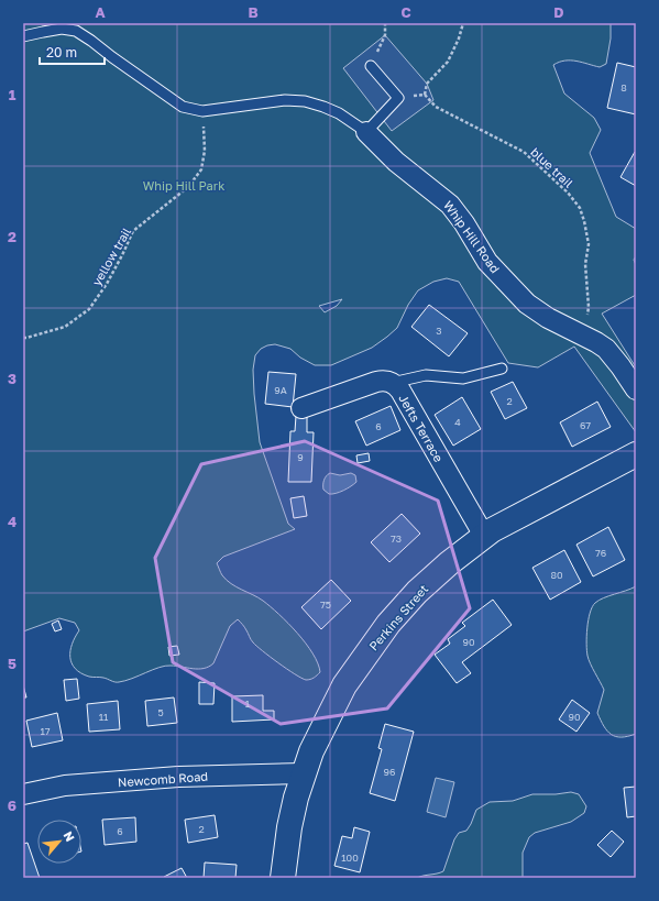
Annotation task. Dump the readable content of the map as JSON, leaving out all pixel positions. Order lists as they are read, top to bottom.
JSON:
{
  "streets": {
    "street": [
      "Whip Hill Road",
      "Jefts Terrace",
      "Perkins Street",
      "Newcomb Road"
    ],
    "path": ["blue trail", "yellow trail"]
  },
  "crossings": [
    ["blue trail", "Whip Hill Road"],
    ["Jefts Terrace", "Perkins Street"],
    ["Perkins Street", "Newcomb Road"]
  ],
  "parks": ["Whip Hill Park"],
  "house_numbers": [
    "8",
    "3",
    "9A",
    "2",
    "4",
    "67",
    "6",
    "9",
    "73",
    "76",
    "80",
    "75",
    "90",
    "1",
    "5",
    "11",
    "90",
    "17",
    "96",
    "2",
    "6",
    "100"
  ],
  "scale_bar": "20 m",
  "north": "top right",
  "grid": {
    "columns": [
      "A",
      "B",
      "C",
      "D"
    ],
    "rows": [
      "1",
      "2",
      "3",
      "4",
      "5",
      "6"
    ]
  }
}
